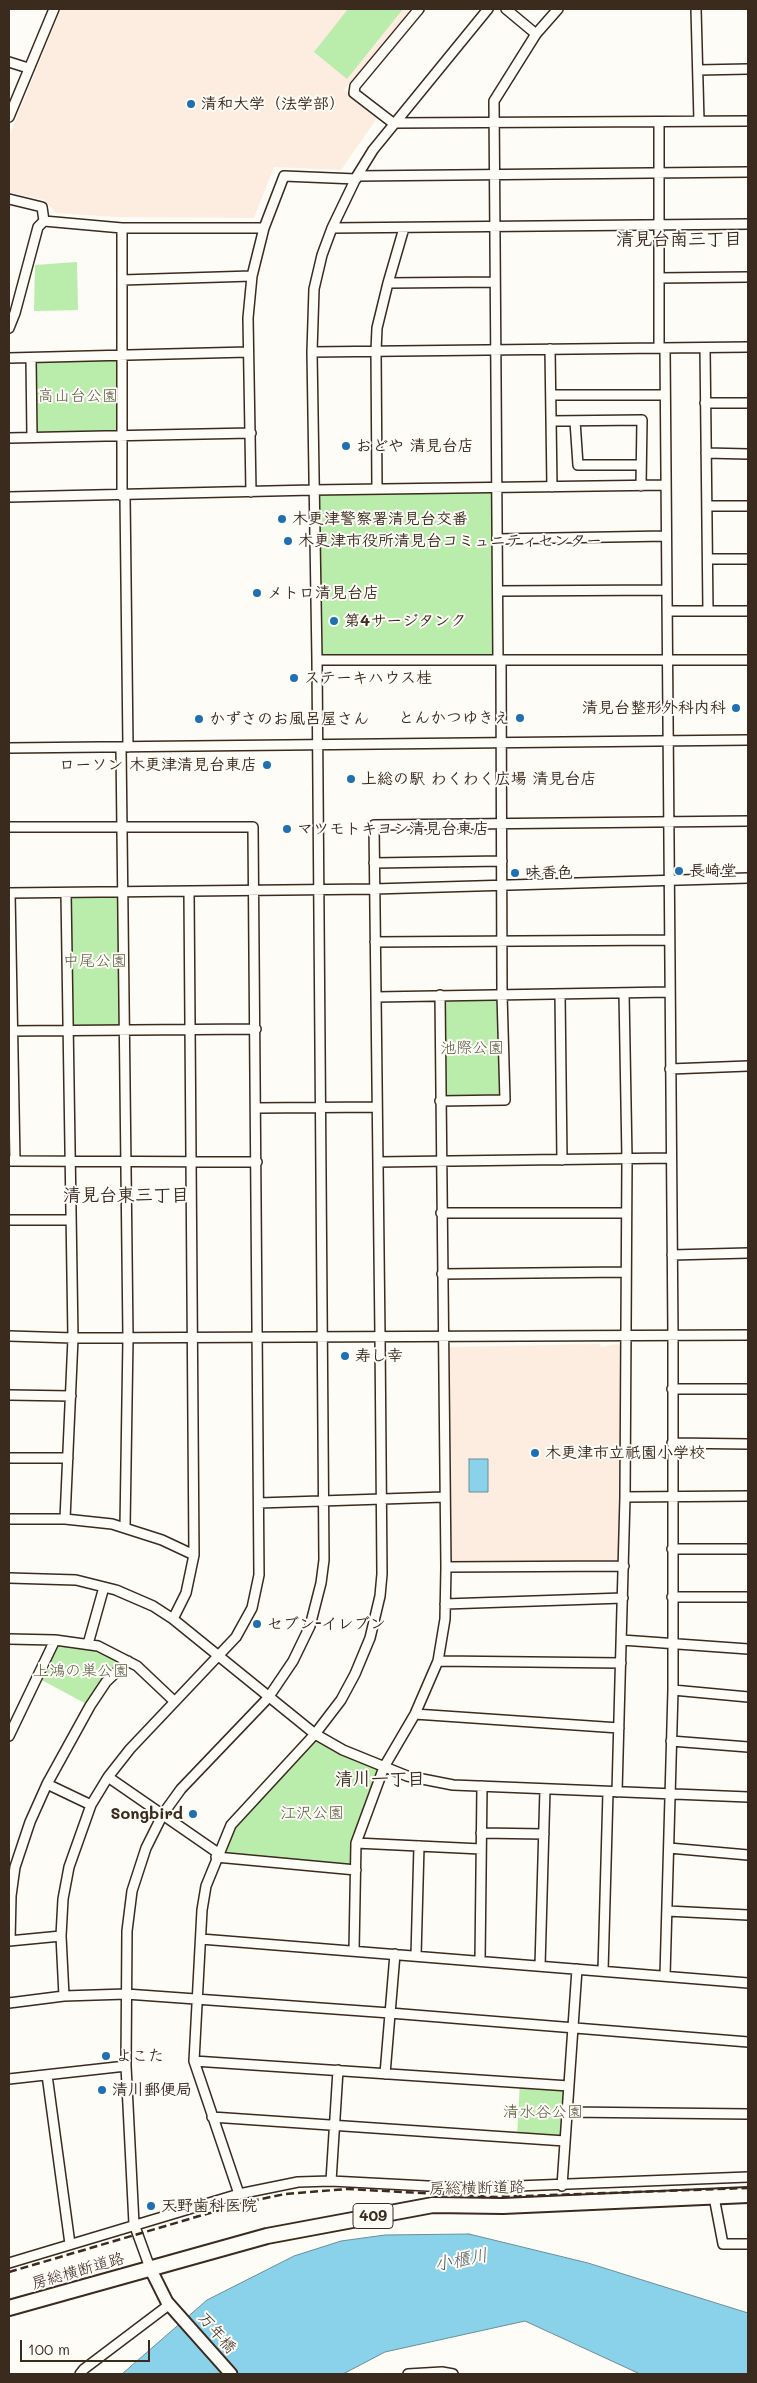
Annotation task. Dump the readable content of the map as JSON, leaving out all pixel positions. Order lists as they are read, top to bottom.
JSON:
{
  "streets": {
    "highway": ["房総横断道路", "409"],
    "main road": ["万年橋"]
  },
  "crossings": [
    ["房総横断道路", "万年橋"]
  ],
  "districts": ["清見台南三丁目", "清見台東三丁目", "清川一丁目"],
  "water": ["小櫃川"],
  "parks": [
    "高山台公園",
    "中尾公園",
    "池際公園",
    "上鴻の巣公園",
    "江沢公園",
    "清水谷公園"
  ],
  "places": [
    "清和大学（法学部）",
    "おどや 清見台店",
    "木更津警察署清見台交番",
    "木更津市役所清見台コミュニティセンター",
    "メトロ清見台店",
    "第4サージタンク",
    "ステーキハウス桂",
    "清見台整形外科内科",
    "とんかつゆきえ",
    "かずさのお風呂屋さん",
    "ローソン 木更津清見台東店",
    "上総の駅 わくわく広場 清見台店",
    "マツモトキヨシ清見台東店",
    "長崎堂",
    "味香色",
    "寿し幸",
    "木更津市立祇園小学校",
    "セブン-イレブン",
    "Songbird",
    "よこた",
    "清川郵便局",
    "天野歯科医院"
  ],
  "scale_bar": "100 m"
}
